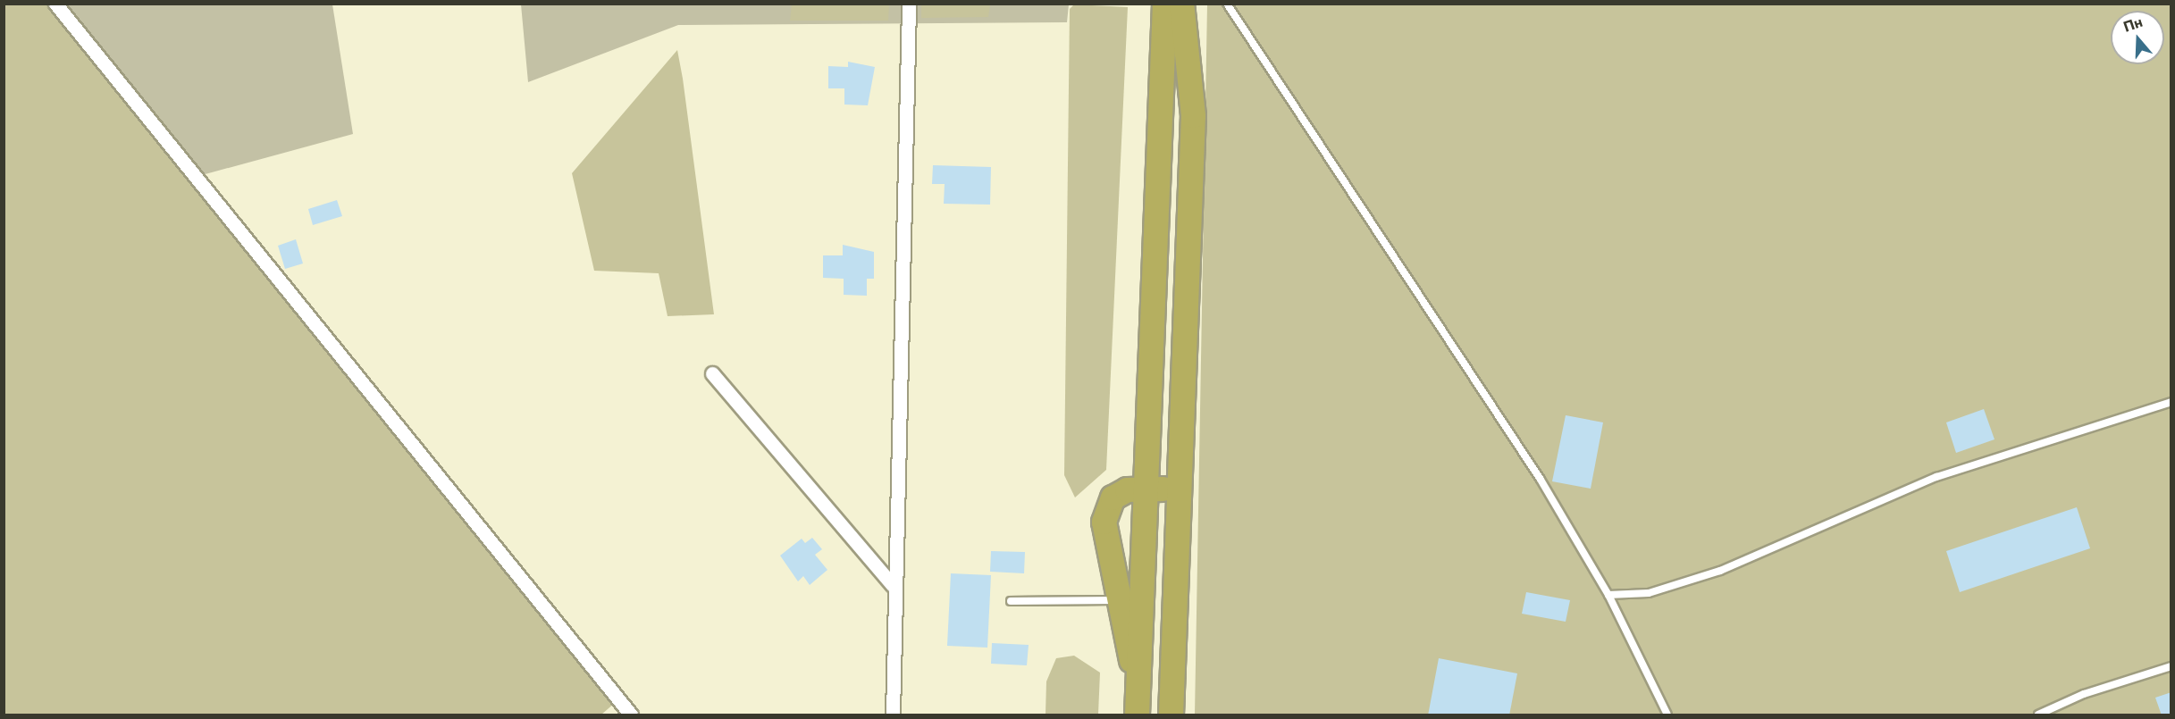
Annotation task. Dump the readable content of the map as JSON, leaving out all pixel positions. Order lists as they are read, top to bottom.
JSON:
{
  "north": "top"
}
